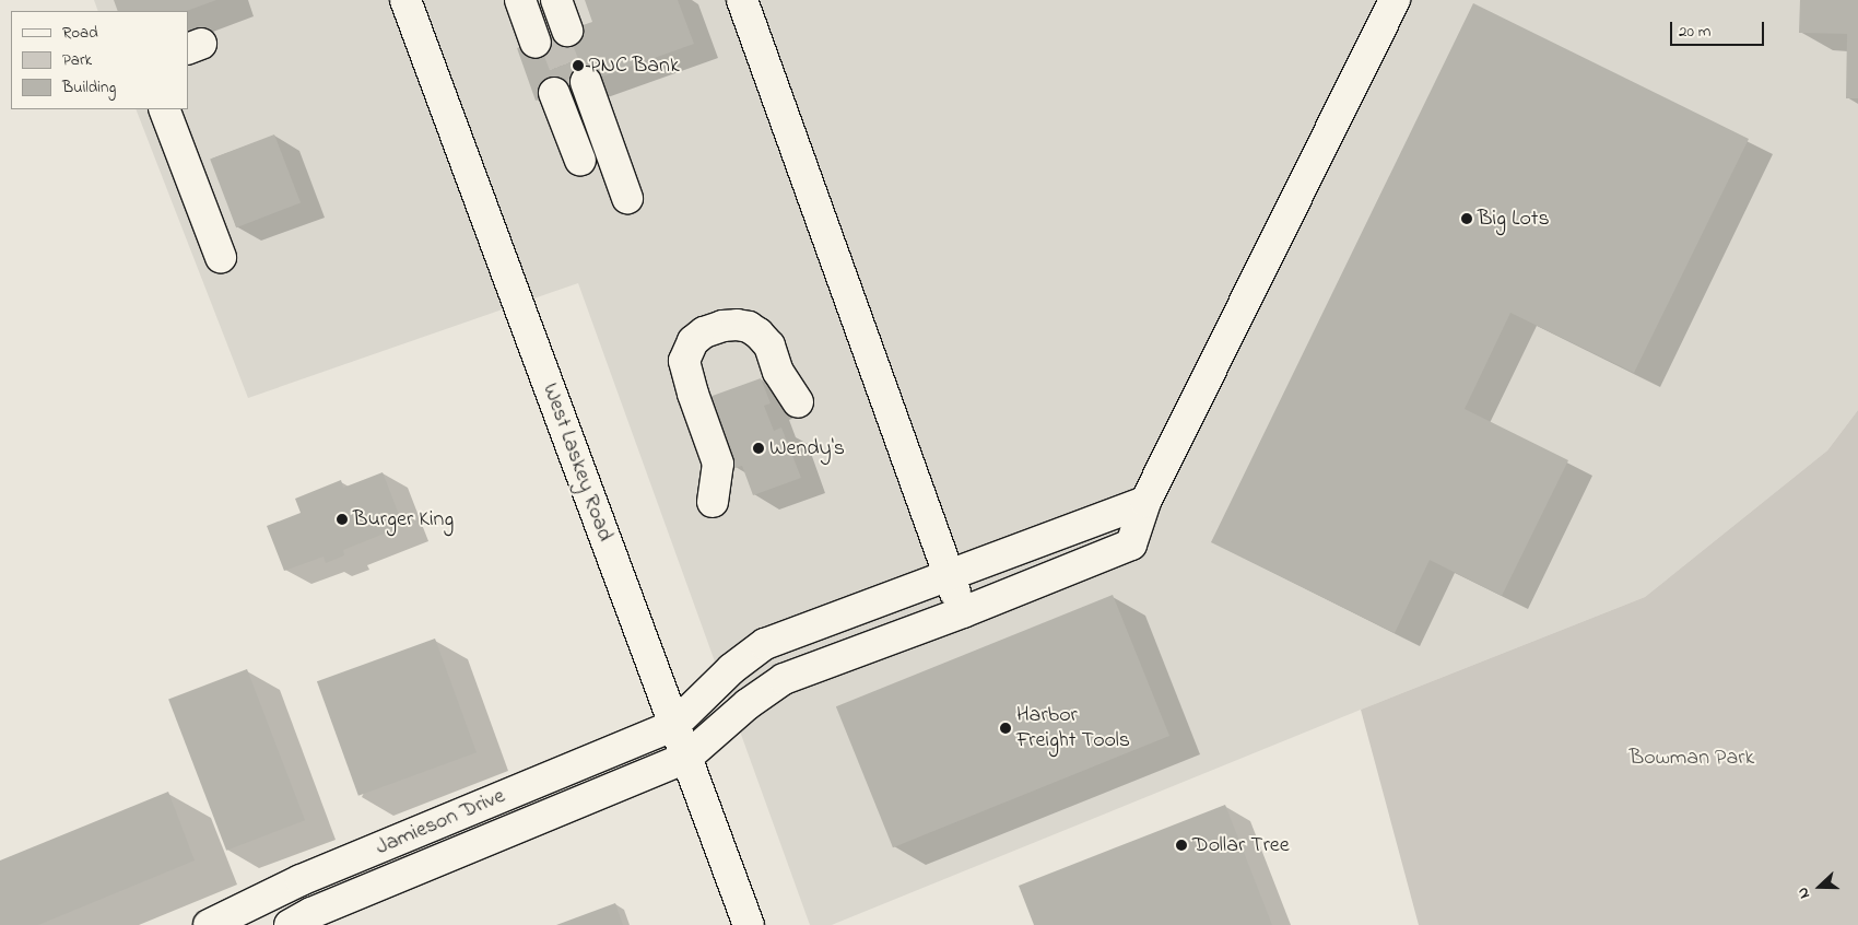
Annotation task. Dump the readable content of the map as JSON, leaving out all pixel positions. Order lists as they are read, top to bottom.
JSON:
{
  "streets": {
    "main road": ["West Laskey Road", "Jamieson Drive"]
  },
  "crossings": [
    ["West Laskey Road", "Jamieson Drive"]
  ],
  "parks": ["Bowman Park"],
  "places": [
    "PNC Bank",
    "Big Lots",
    "Wendy's",
    "Burger King",
    "Harbor Freight Tools",
    "Dollar Tree"
  ],
  "legend": ["Road", "Park", "Building"],
  "scale_bar": "20 m",
  "north": "left"
}
